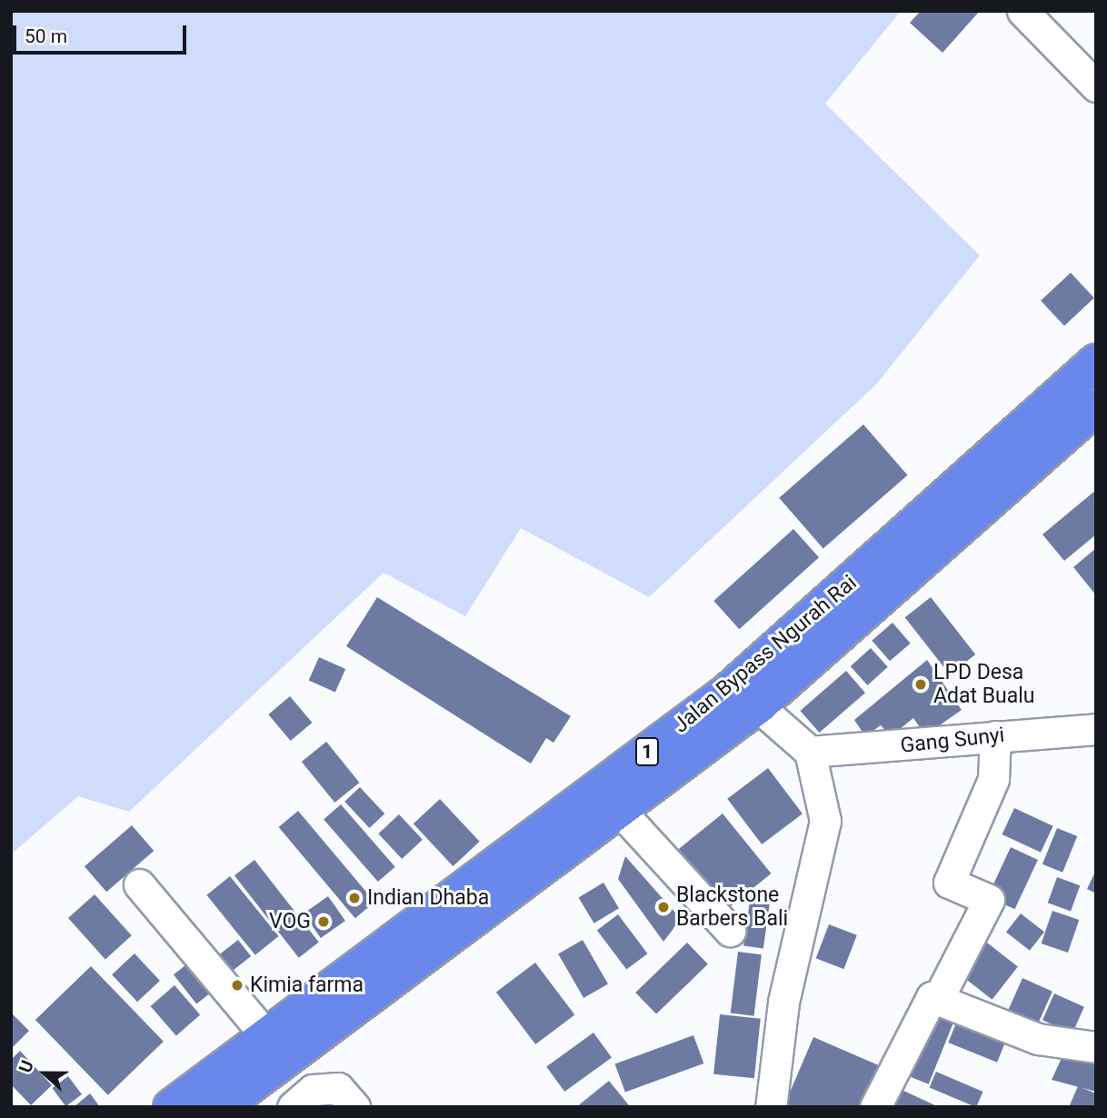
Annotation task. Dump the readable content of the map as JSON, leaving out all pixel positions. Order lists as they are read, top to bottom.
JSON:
{
  "streets": {
    "highway": ["Jalan Bypass Ngurah Rai", "1"],
    "street": ["Gang Sunyi"]
  },
  "places": [
    "LPD Desa Adat Bualu",
    "Indian Dhaba",
    "Blackstone Barbers Bali",
    "VOG",
    "Kimia farma"
  ],
  "scale_bar": "50 m",
  "north": "left"
}
